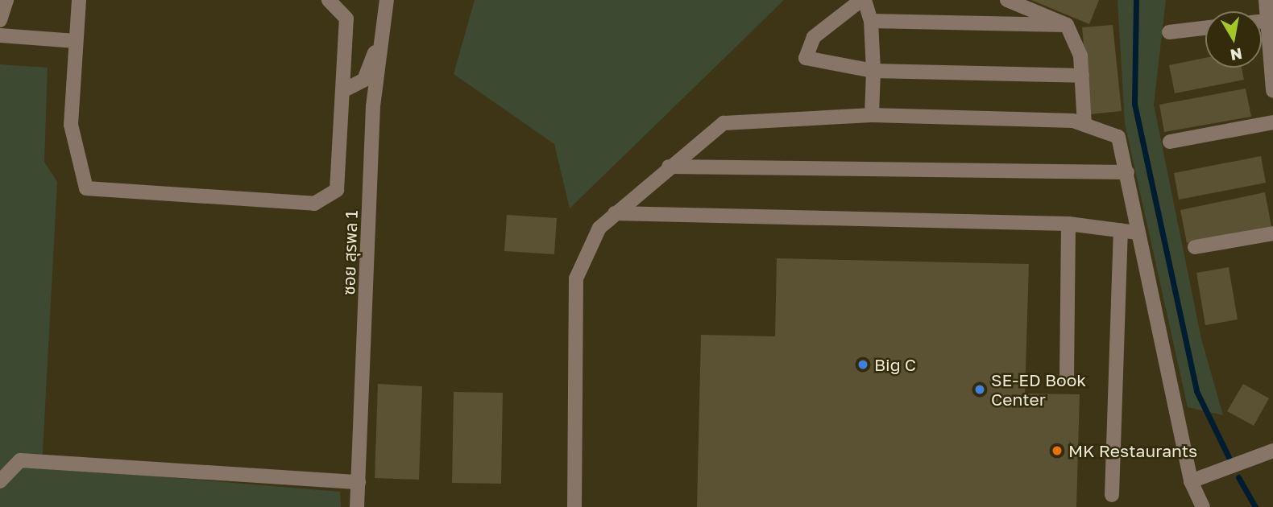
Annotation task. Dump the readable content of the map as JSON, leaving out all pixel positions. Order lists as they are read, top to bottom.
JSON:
{
  "streets": {
    "street": ["ซอย สุรพล 1"]
  },
  "places": ["Big C", "SE-ED Book Center", "MK Restaurants"],
  "north": "bottom"
}
